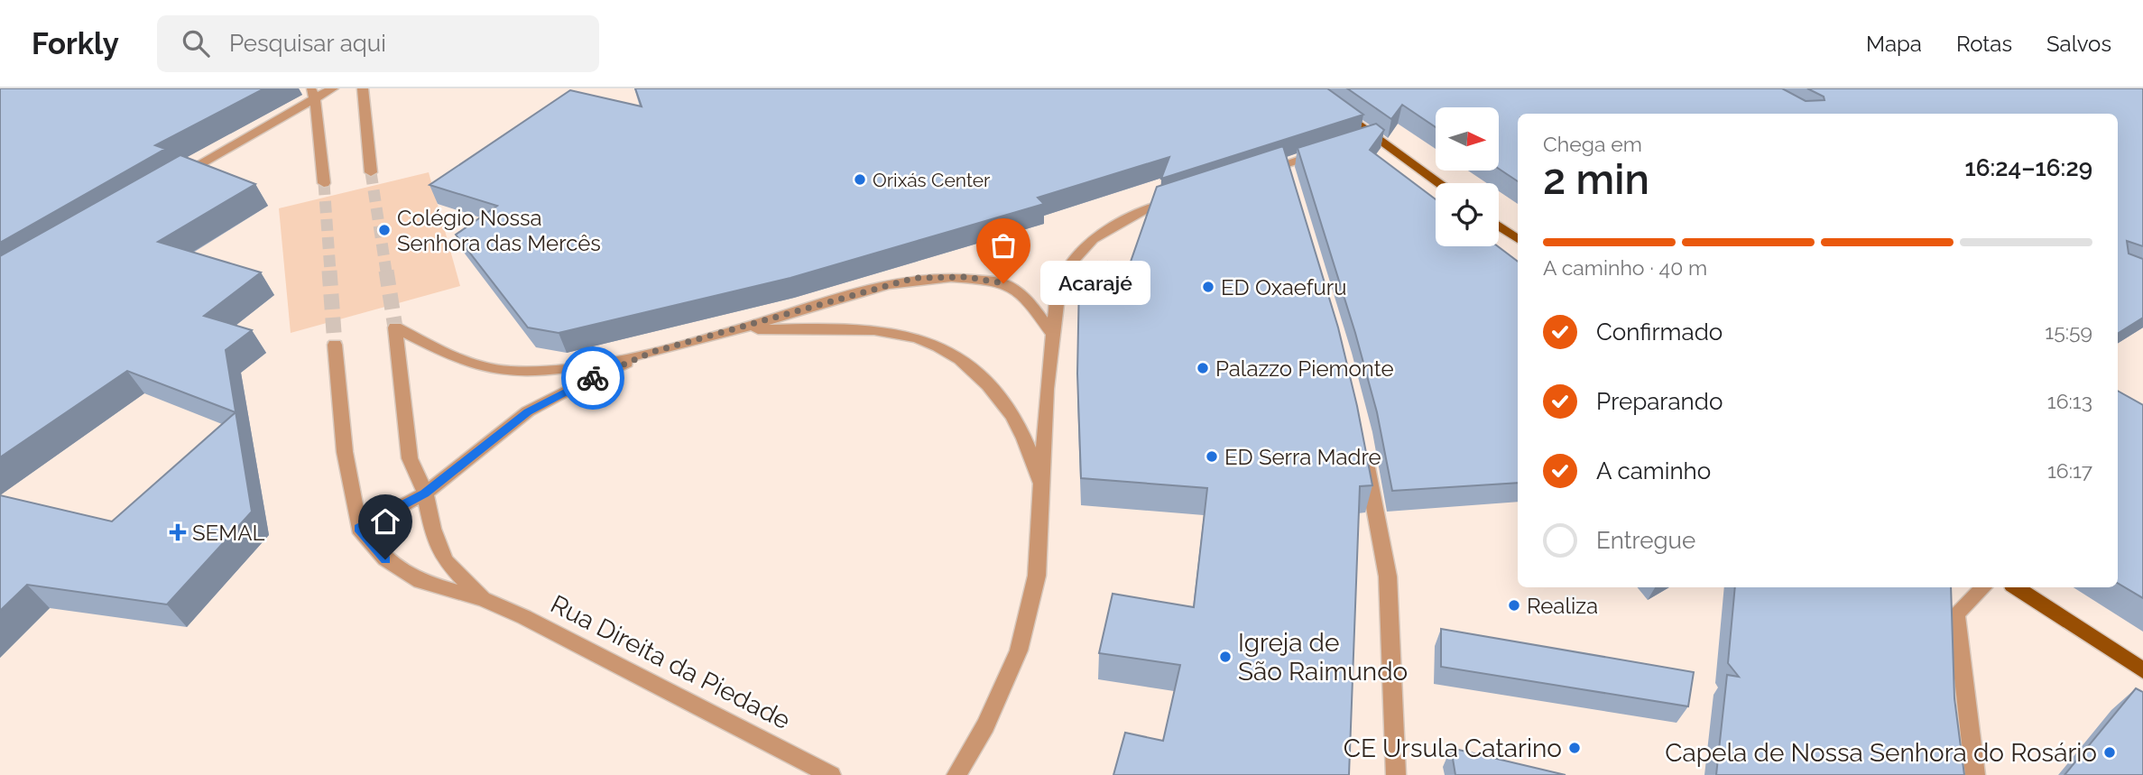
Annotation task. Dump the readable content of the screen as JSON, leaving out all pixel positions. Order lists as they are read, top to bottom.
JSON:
{
  "streets": {
    "street": ["Rua Direita da Piedade"]
  },
  "places": {
    "other": [
      "Orixás Center",
      "Colégio Nossa Senhora das Mercês",
      "Acarajé",
      "ED Oxaefuru",
      "Palazzo Piemonte",
      "ED Serra Madre",
      "Realiza",
      "Igreja de São Raimundo",
      "CE Ursula Catarino",
      "Capela de Nossa Senhora do Rosário"
    ],
    "health": ["SEMAL"]
  },
  "north": "right",
  "page": {
    "header": "Forkly",
    "search": "Pesquisar aqui",
    "nav": ["Mapa", "Rotas", "Salvos"],
    "heading": ["2 min", "Chega em", "16:24–16:29"],
    "bar": "A caminho · 40 m",
    "bubble": "Acarajé",
    "list": [
      ["Confirmado", "15:59"],
      ["Preparando", "16:13"],
      ["A caminho", "16:17"],
      "Entregue"
    ]
  }
}
